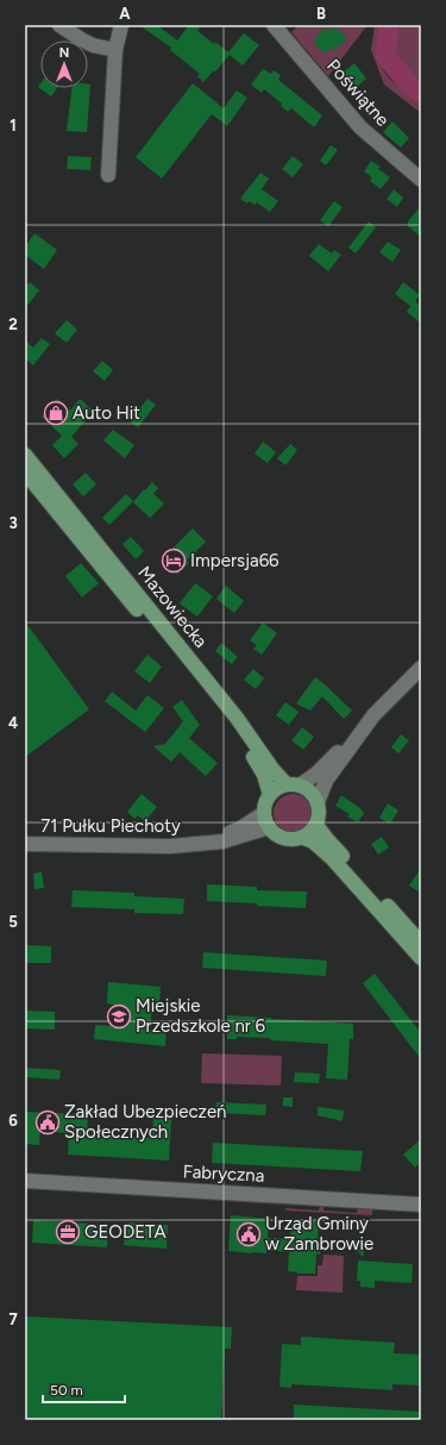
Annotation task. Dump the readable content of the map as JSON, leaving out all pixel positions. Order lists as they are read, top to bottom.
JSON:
{
  "streets": {
    "main road": ["Mazowiecka"],
    "street": ["Poświątne", "71 Pułku Piechoty", "Fabryczna"]
  },
  "crossings": [
    ["Mazowiecka", "71 Pułku Piechoty"]
  ],
  "places": {
    "shop": ["Auto Hit"],
    "hotel": ["Impersja66"],
    "school or university": ["Miejskie Przedszkole nr 6"],
    "public building": ["Zakład Ubezpieczeń Społecznych", "Urząd Gminy w Zambrowie"],
    "office": ["GEODETA"]
  },
  "scale_bar": "50 m",
  "north": "top",
  "grid": {
    "columns": ["A", "B"],
    "rows": [
      "1",
      "2",
      "3",
      "4",
      "5",
      "6",
      "7"
    ]
  }
}
